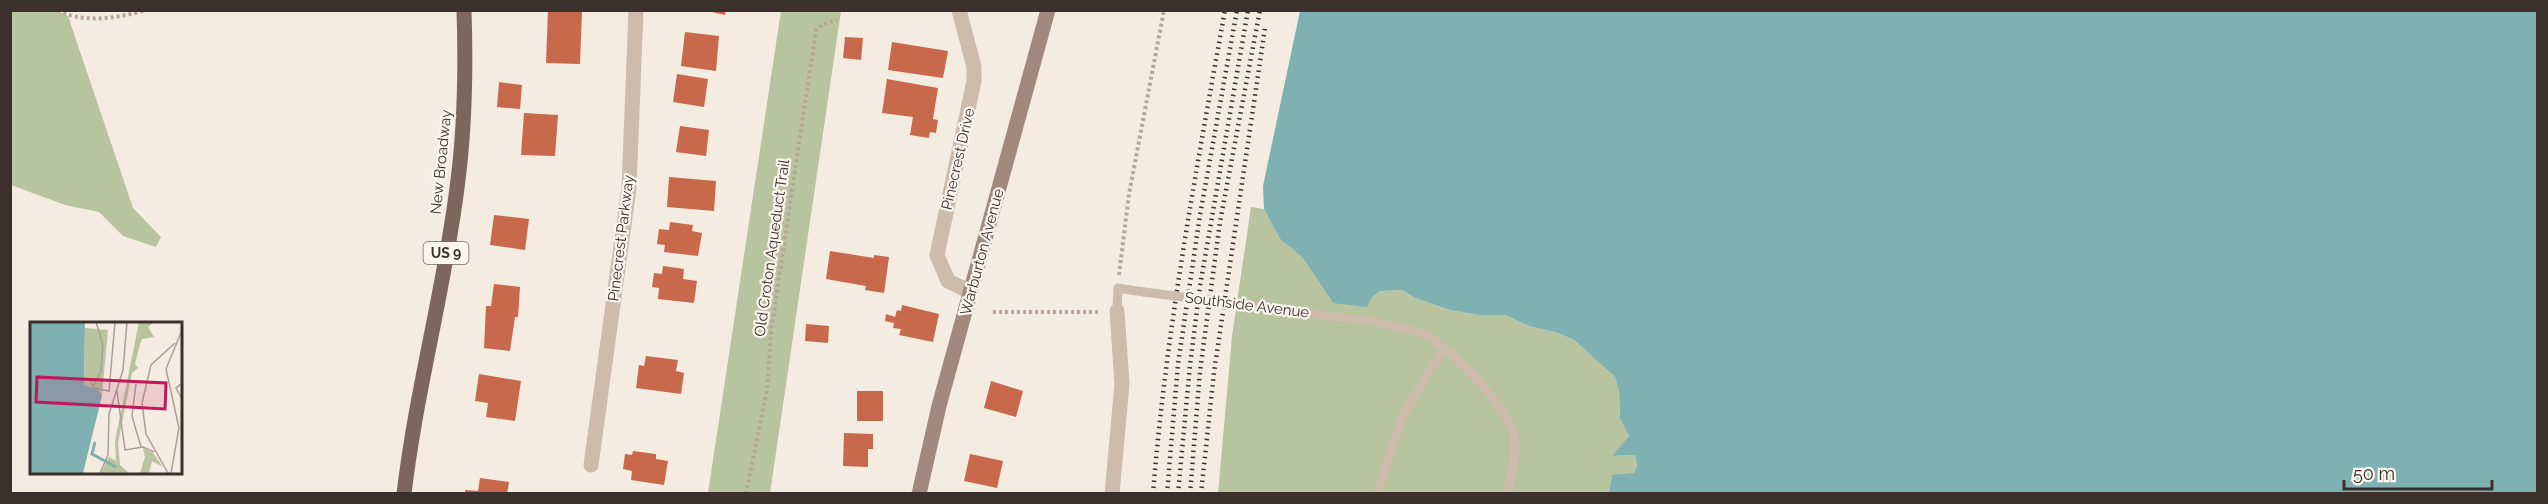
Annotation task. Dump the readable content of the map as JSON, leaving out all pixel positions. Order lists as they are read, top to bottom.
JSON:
{
  "streets": {
    "main road": ["New Broadway", "US 9"],
    "street": ["Pinecrest Drive", "Pinecrest Parkway", "Warburton Avenue"],
    "lane": ["Southside Avenue"],
    "path": ["Old Croton Aqueduct Trail"]
  },
  "crossings": [
    ["Pinecrest Drive", "Warburton Avenue"]
  ],
  "scale_bar": "50 m"
}
